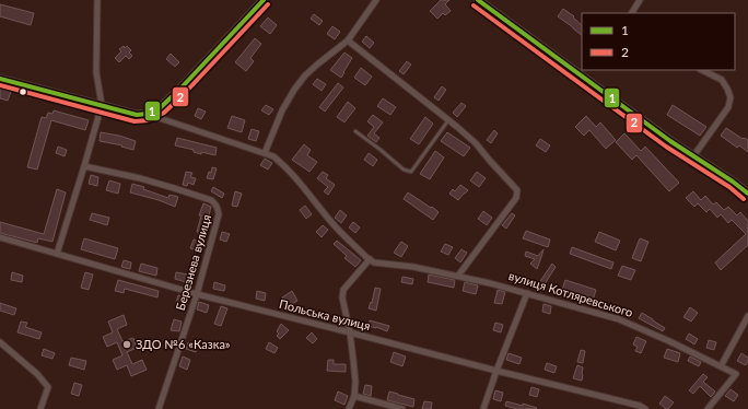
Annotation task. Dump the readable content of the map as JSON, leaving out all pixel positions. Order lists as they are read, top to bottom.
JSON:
{
  "streets": {
    "street": ["Березнева вулиця", "вулиця Котляревського", "Польська вулиця"]
  },
  "crossings": [
    ["Березнева вулиця", "Польська вулиця"]
  ],
  "places": ["ЗДО №6 «Казка»"],
  "lines": ["transit line 1", "transit line 2"],
  "legend": ["1", "2"]
}
